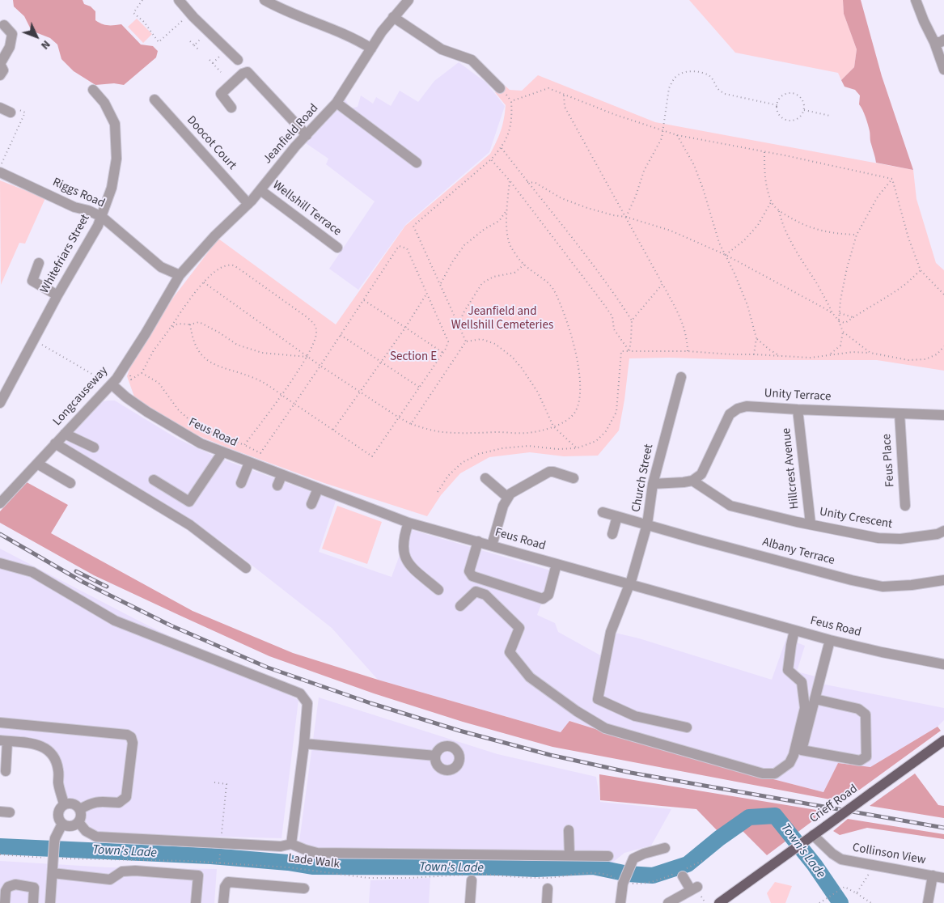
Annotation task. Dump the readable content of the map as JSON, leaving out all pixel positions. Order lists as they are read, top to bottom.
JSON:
{
  "streets": {
    "main road": ["Crieff Road"],
    "street": [
      "Jeanfield Road",
      "Doocot Court",
      "Riggs Road",
      "Wellshill Terrace",
      "Whitefriars Street",
      "Unity Terrace",
      "Longcauseway",
      "Feus Road",
      "Feus Place",
      "Hillcrest Avenue",
      "Church Street",
      "Unity Crescent",
      "Albany Terrace",
      "Collinson View"
    ],
    "path": ["Lade Walk"]
  },
  "crossings": [
    ["Jeanfield Road", "Doocot Court"],
    ["Jeanfield Road", "Riggs Road"],
    ["Jeanfield Road", "Wellshill Terrace"],
    ["Jeanfield Road", "Longcauseway"],
    ["Riggs Road", "Whitefriars Street"],
    ["Riggs Road", "Longcauseway"],
    ["Unity Terrace", "Feus Place"],
    ["Unity Terrace", "Hillcrest Avenue"],
    ["Longcauseway", "Feus Road"],
    ["Feus Road", "Church Street"],
    ["Hillcrest Avenue", "Unity Crescent"],
    ["Church Street", "Albany Terrace"],
    ["Crieff Road", "Collinson View"]
  ],
  "water": ["Town's Lade"],
  "parks": ["Jeanfield and Wellshill Cemeteries", "Section E"],
  "north": "bottom right"
}
